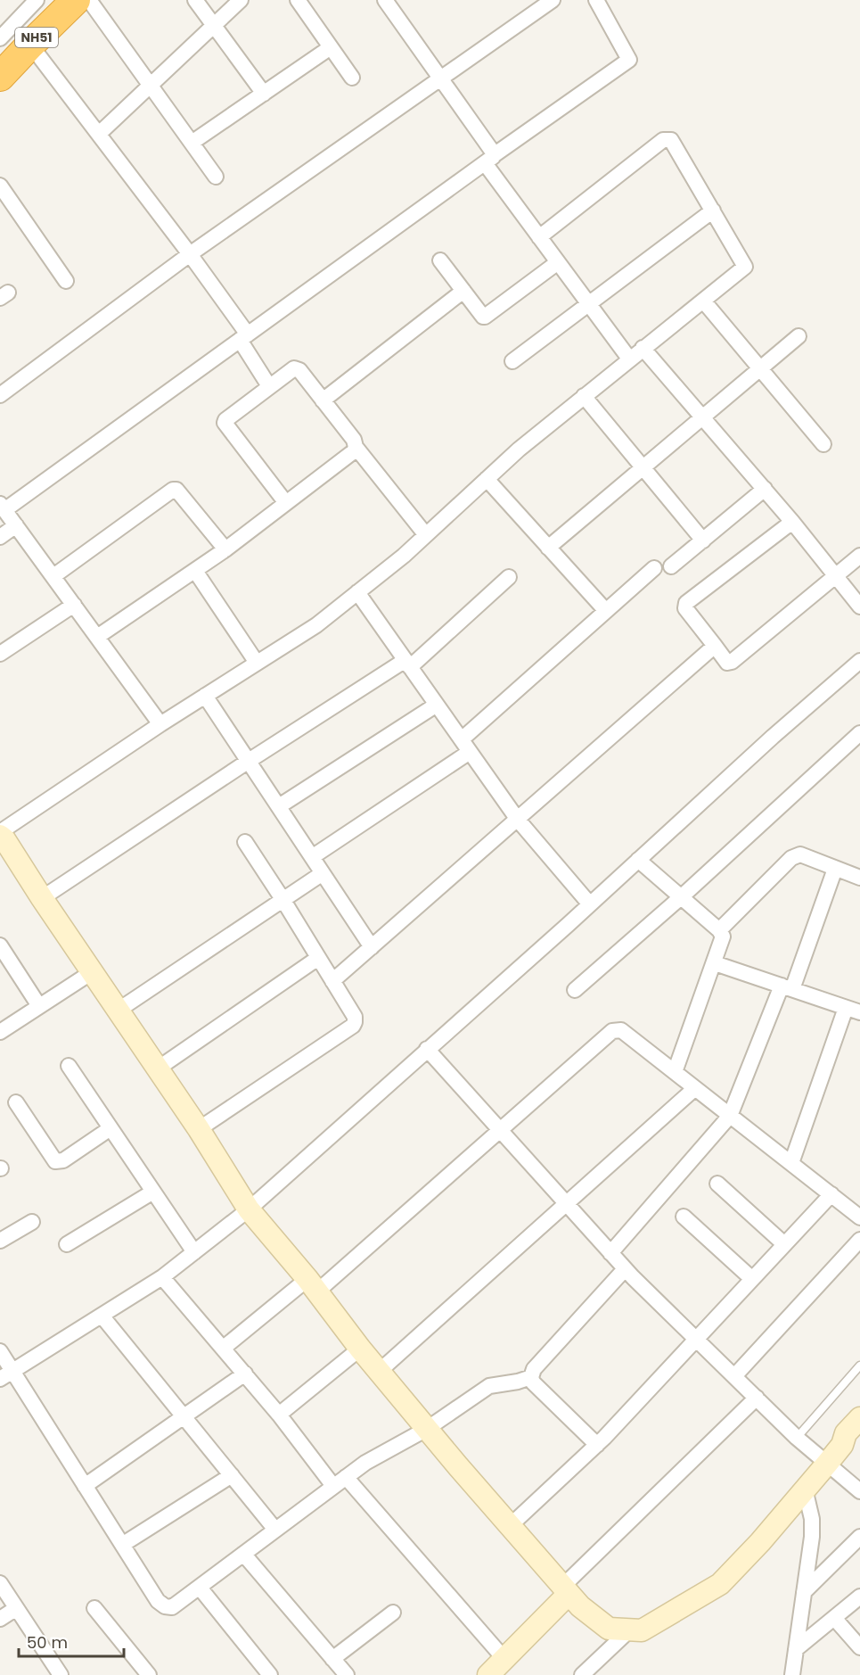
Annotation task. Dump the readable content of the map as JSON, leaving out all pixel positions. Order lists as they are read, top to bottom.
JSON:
{
  "streets": {
    "highway": ["NH51"]
  },
  "scale_bar": "50 m"
}
